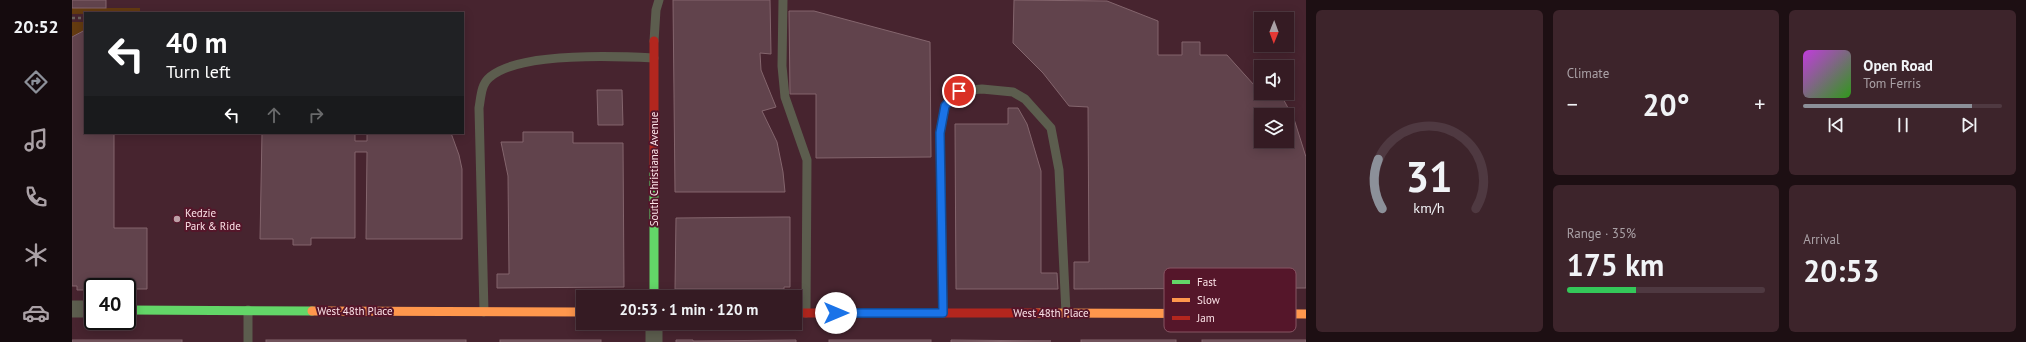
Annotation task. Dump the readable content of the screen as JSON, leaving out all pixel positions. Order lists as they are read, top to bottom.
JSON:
{
  "streets": {
    "street": ["South Christiana Avenue", "West 48th Place"]
  },
  "places": ["Kedzie Park & Ride"],
  "legend": ["Fast", "Slow", "Jam"],
  "north": "bottom",
  "page": {
    "tabs": "20:52",
    "tile": [
      "Climate",
      ["Range · 35%", "175 km"],
      ["Arrival", "20:53"]
    ],
    "turn": ["40 m", "Turn left"],
    "song": ["Open Road", "Tom Ferris"],
    "heat": ["−", "20°", "+"],
    "limit": "40",
    "trip": "20:53 · 1 min · 120 m",
    "gauge": ["31", "km/h"]
  }
}
